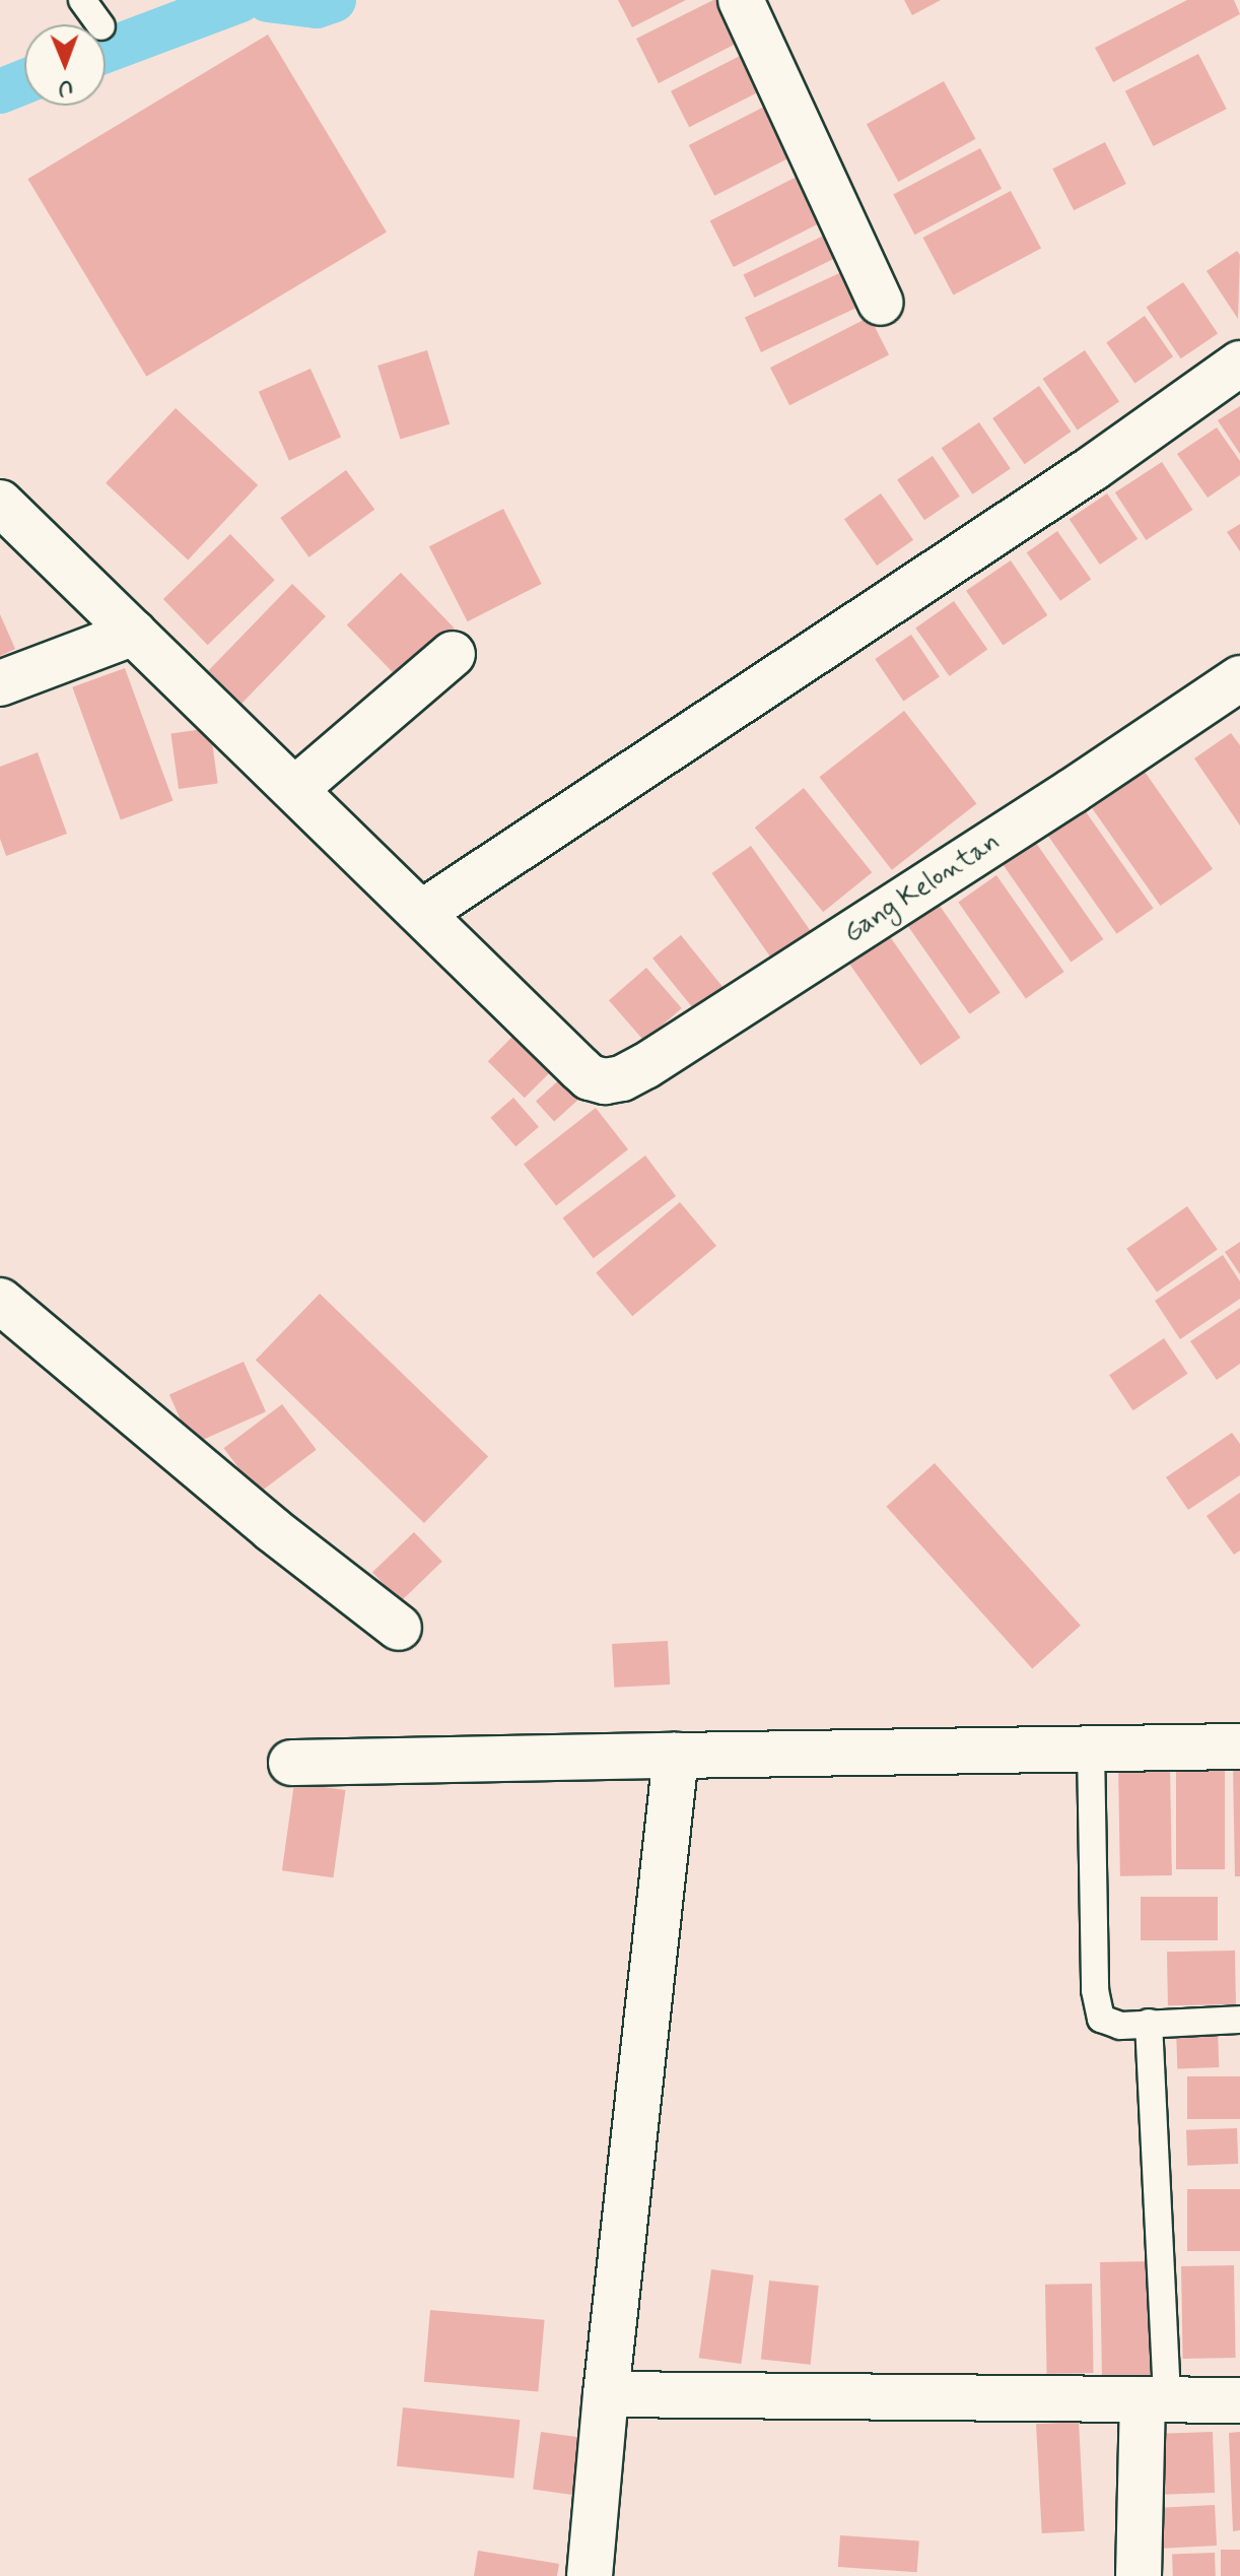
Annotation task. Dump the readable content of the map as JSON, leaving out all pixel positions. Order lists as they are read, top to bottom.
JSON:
{
  "streets": {
    "street": ["Gang Kelontan"]
  },
  "north": "bottom"
}
